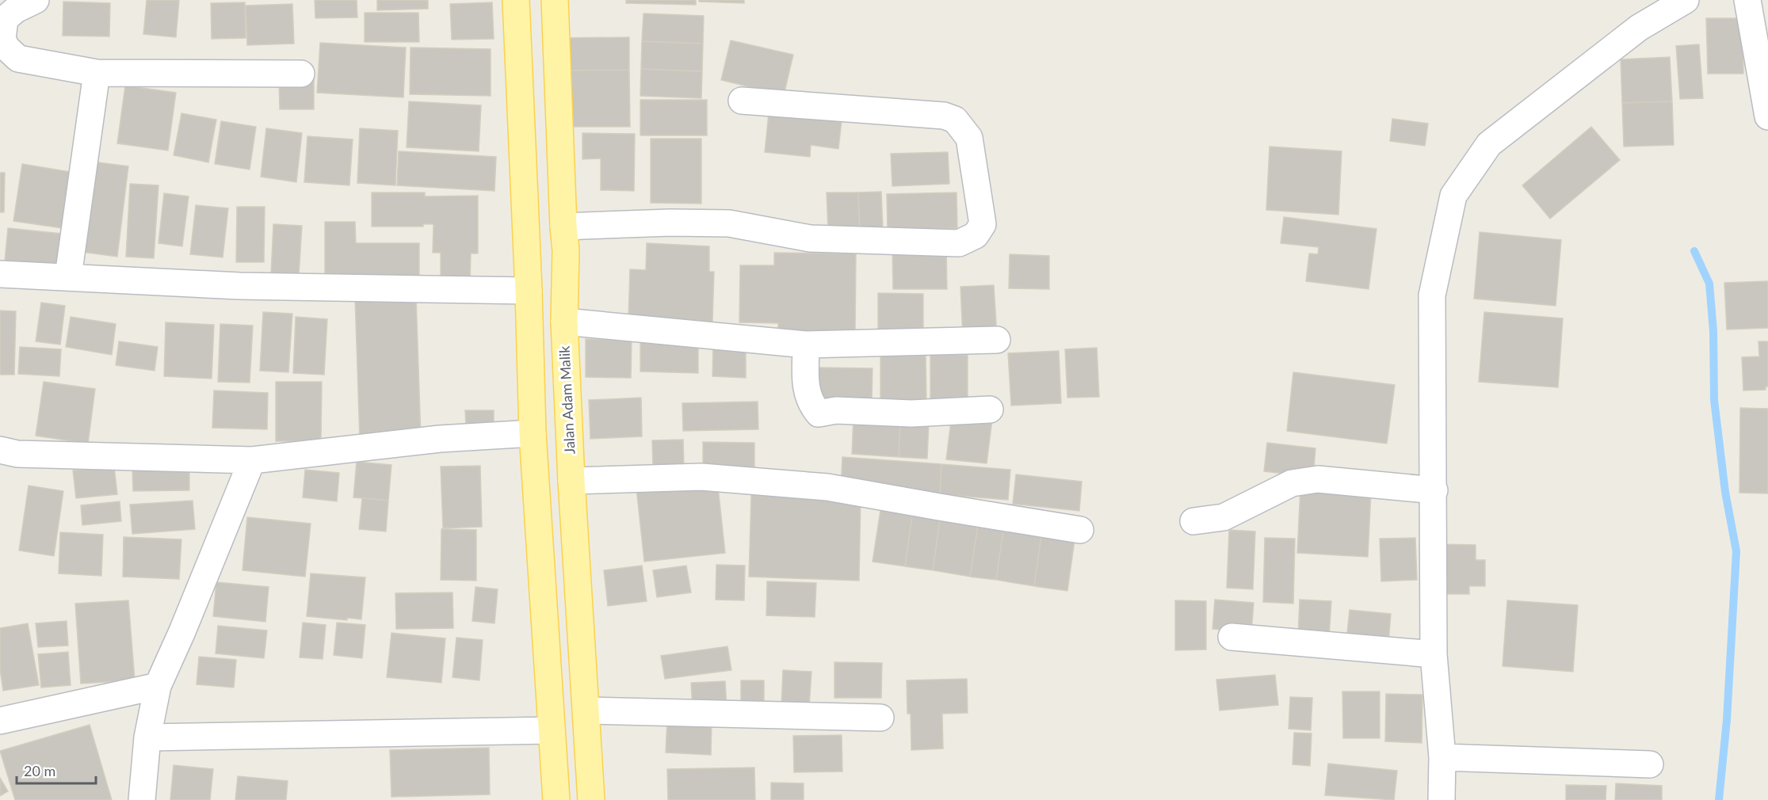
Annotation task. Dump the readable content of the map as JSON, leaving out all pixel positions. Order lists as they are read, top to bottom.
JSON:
{
  "streets": {
    "main road": ["Jalan Adam Malik"]
  },
  "scale_bar": "20 m"
}
